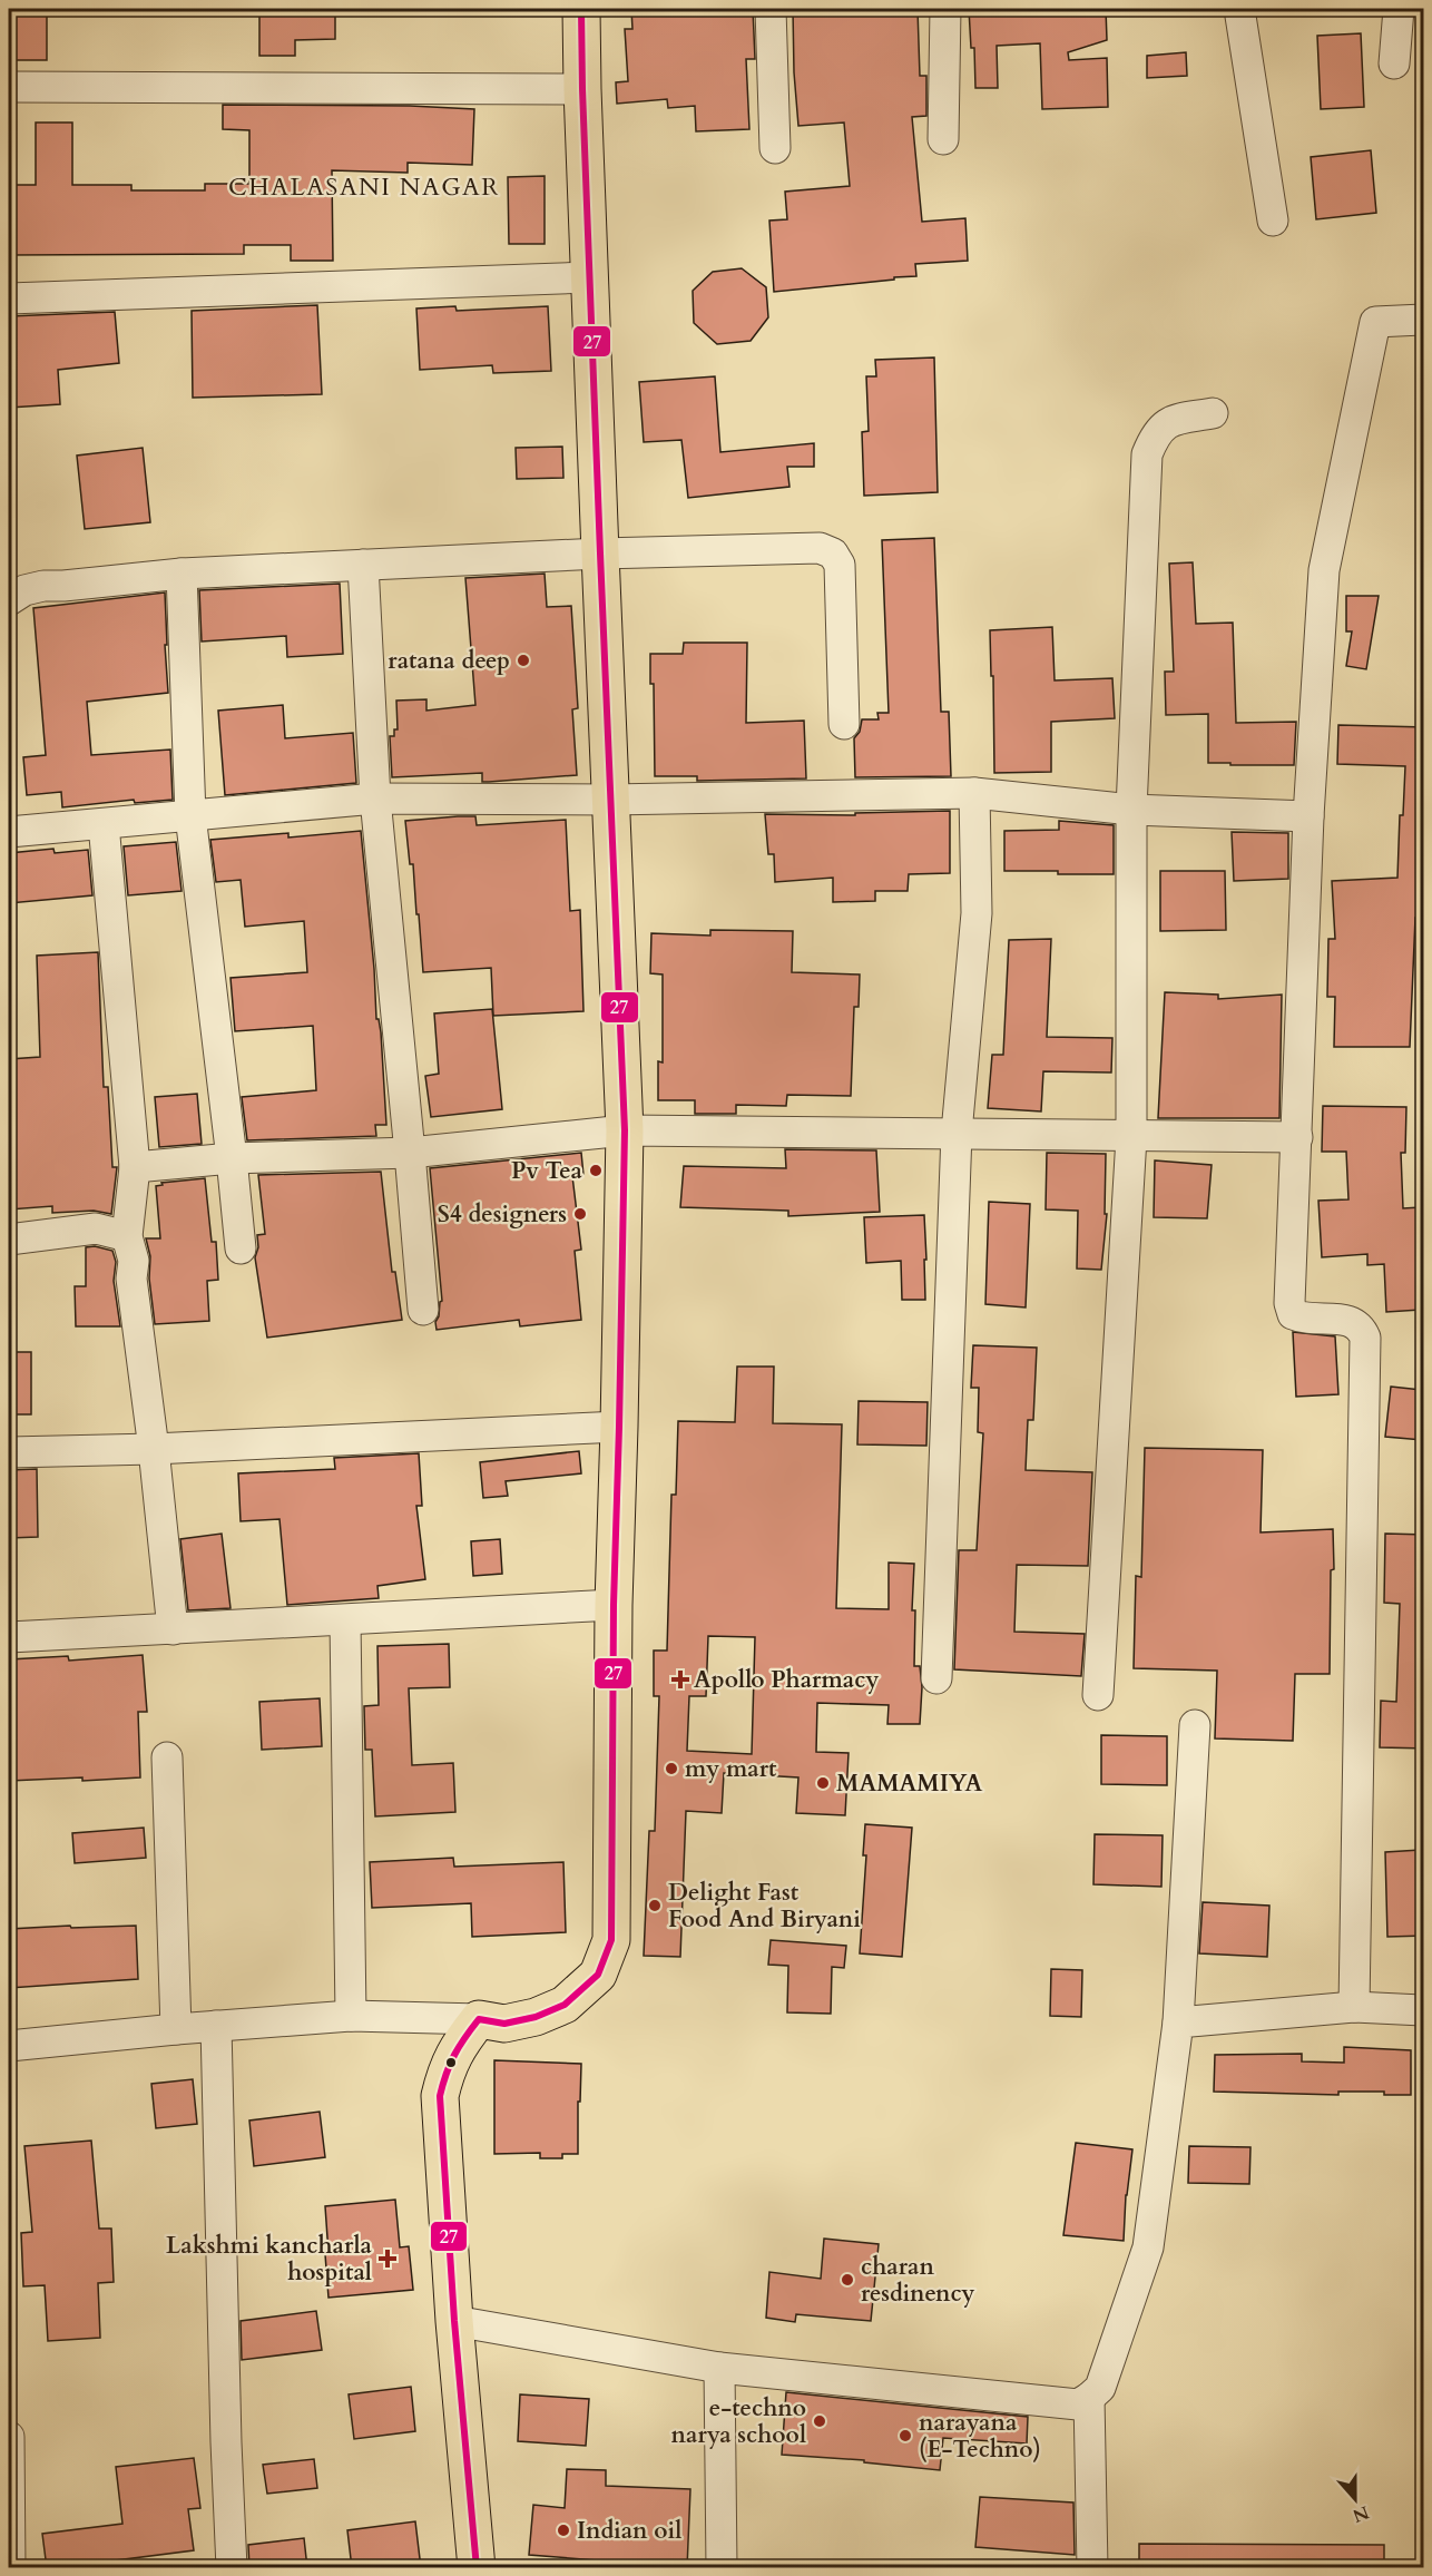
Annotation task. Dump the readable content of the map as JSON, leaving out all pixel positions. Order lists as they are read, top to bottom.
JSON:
{
  "districts": ["CHALASANI NAGAR"],
  "places": {
    "other": [
      "ratana deep",
      "Pv Tea",
      "S4 designers",
      "my mart",
      "MAMAMIYA",
      "Delight Fast Food And Biryani",
      "charan resdinency",
      "e-techno narya school",
      "narayana (E-Techno)",
      "Indian oil"
    ],
    "health": ["Apollo Pharmacy", "Lakshmi kancharla hospital"]
  },
  "lines": ["transit line 27"],
  "north": "bottom"
}
